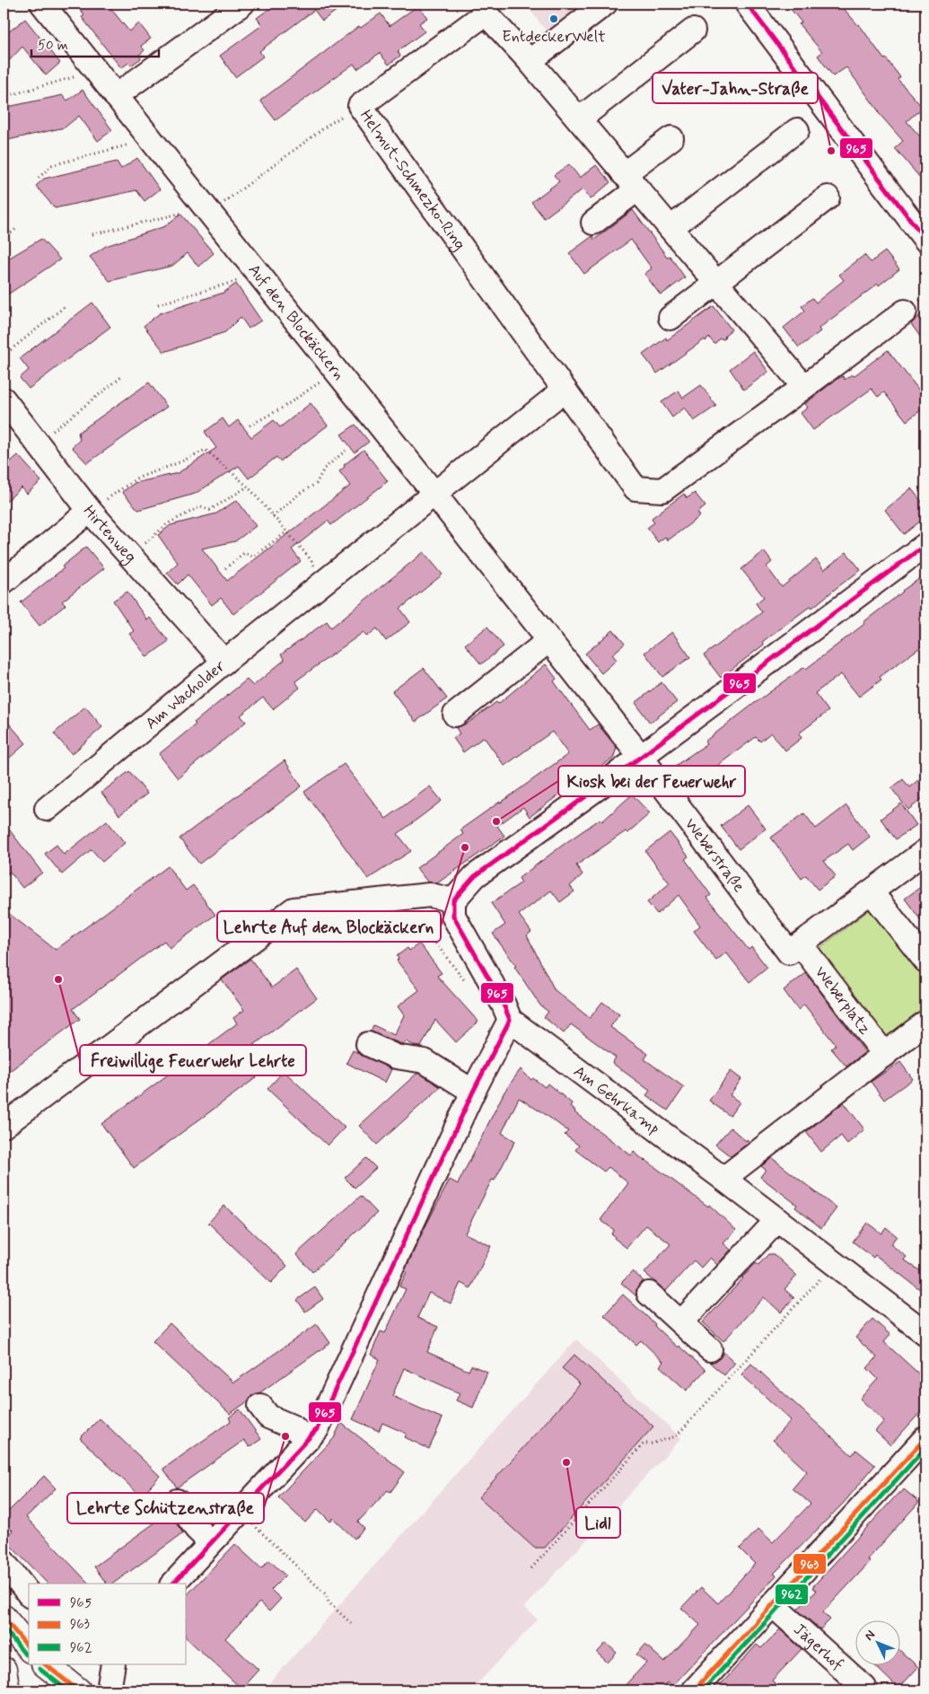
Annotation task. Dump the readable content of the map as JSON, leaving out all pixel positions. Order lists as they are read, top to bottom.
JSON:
{
  "streets": {
    "street": [
      "Helmut-Schmezko-Ring",
      "Auf den Blockäckern",
      "Hirtenweg",
      "Am Wacholder",
      "Weberstraße",
      "Weberplatz",
      "Am Gehrkamp",
      "Jägerhof"
    ]
  },
  "crossings": [
    ["Auf den Blockäckern", "Am Wacholder"],
    ["Auf den Blockäckern", "Weberstraße"],
    ["Hirtenweg", "Am Wacholder"],
    ["Weberstraße", "Weberplatz"]
  ],
  "places": [
    "EntdeckerWelt",
    "Vater-Jahn-Straße",
    "Kiosk bei der Feuerwehr",
    "Lehrte Auf den Blockäckern",
    "Freiwillige Feuerwehr Lehrte",
    "Lehrte Schützenstraße",
    "Lidl"
  ],
  "lines": ["transit line 965", "transit line 963", "transit line 962"],
  "legend": ["965", "963", "962"],
  "scale_bar": "50 m",
  "north": "top left"
}
